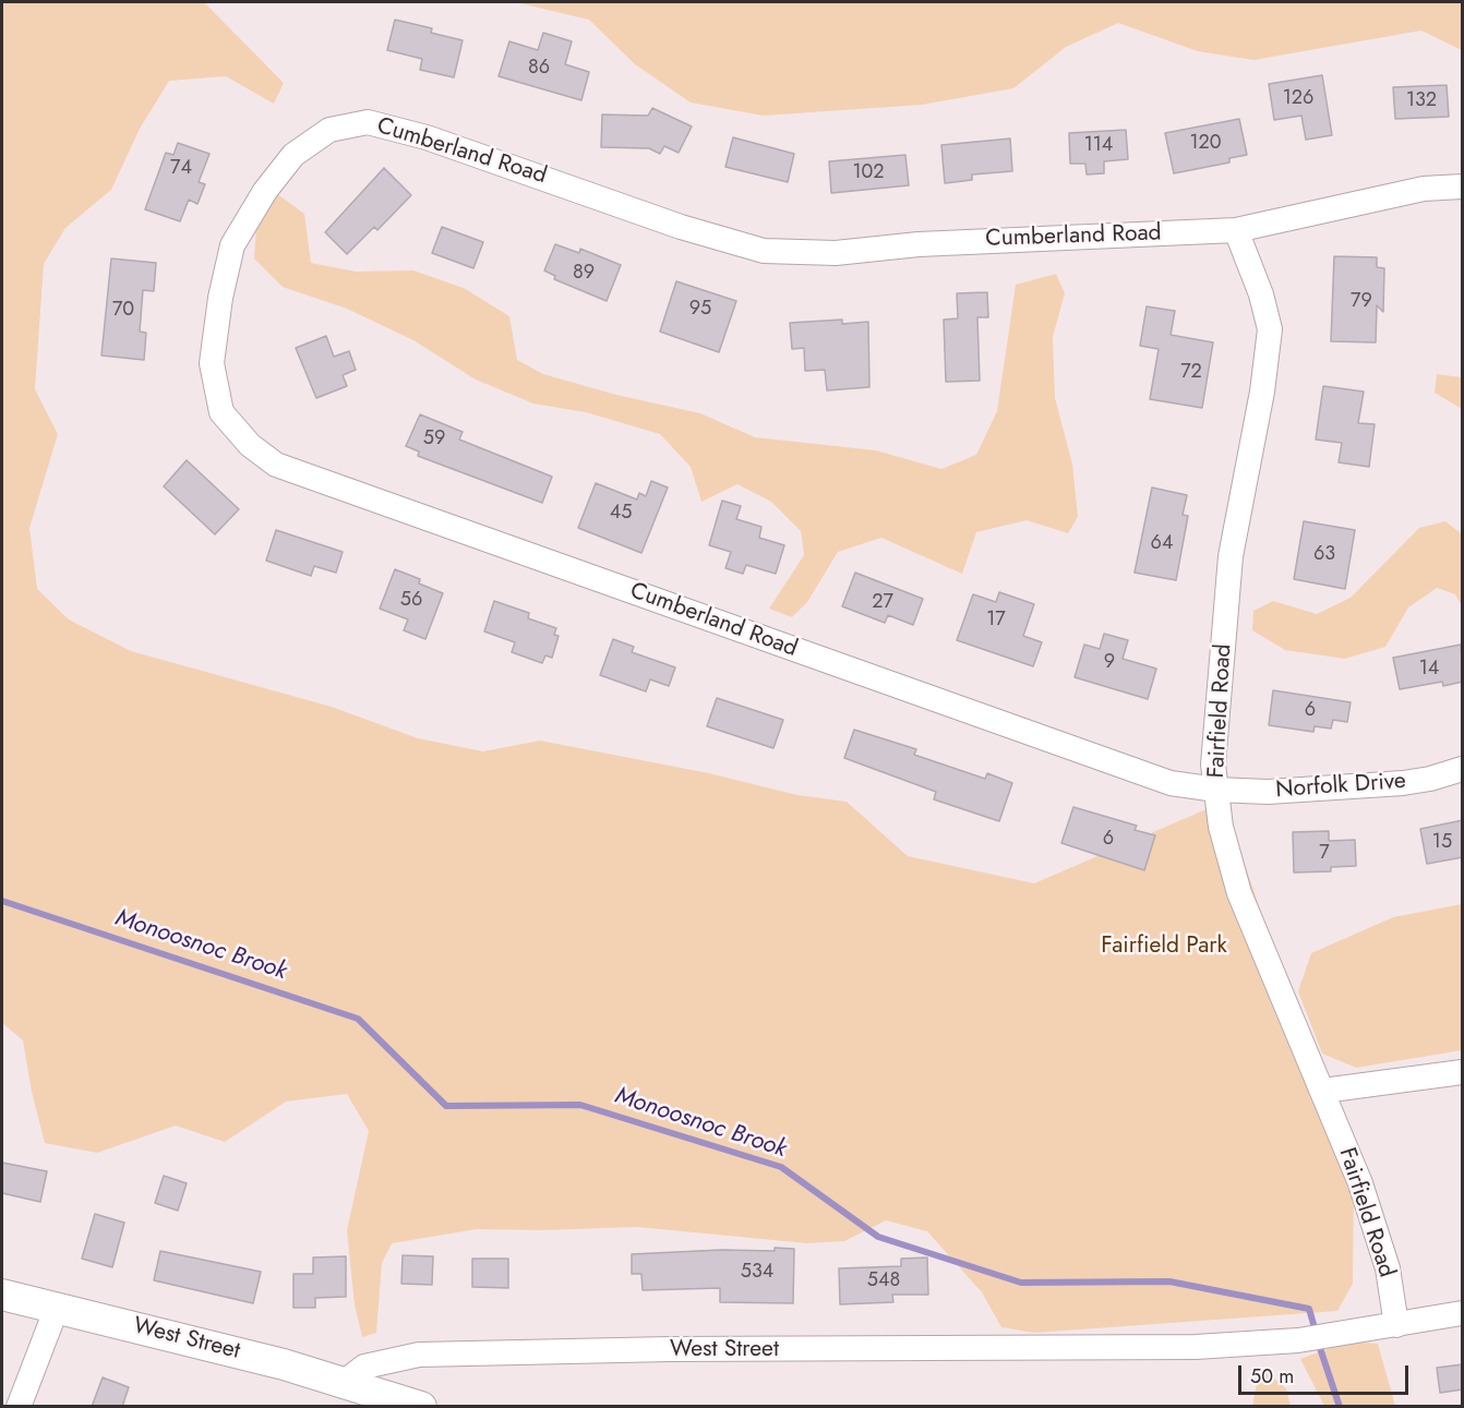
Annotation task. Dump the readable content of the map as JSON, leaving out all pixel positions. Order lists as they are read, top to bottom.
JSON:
{
  "streets": {
    "main road": ["West Street"],
    "street": ["Cumberland Road", "Fairfield Road", "Norfolk Drive"]
  },
  "crossings": [
    ["Cumberland Road", "Fairfield Road"],
    ["Cumberland Road", "Norfolk Drive"],
    ["Fairfield Road", "Norfolk Drive"],
    ["Fairfield Road", "West Street"]
  ],
  "water": ["Monoosnoc Brook"],
  "parks": ["Fairfield Park"],
  "house_numbers": [
    "86",
    "126",
    "132",
    "120",
    "114",
    "74",
    "102",
    "89",
    "79",
    "95",
    "70",
    "72",
    "59",
    "45",
    "64",
    "63",
    "56",
    "27",
    "17",
    "9",
    "14",
    "6",
    "6",
    "15",
    "7",
    "534",
    "548"
  ],
  "scale_bar": "50 m"
}
